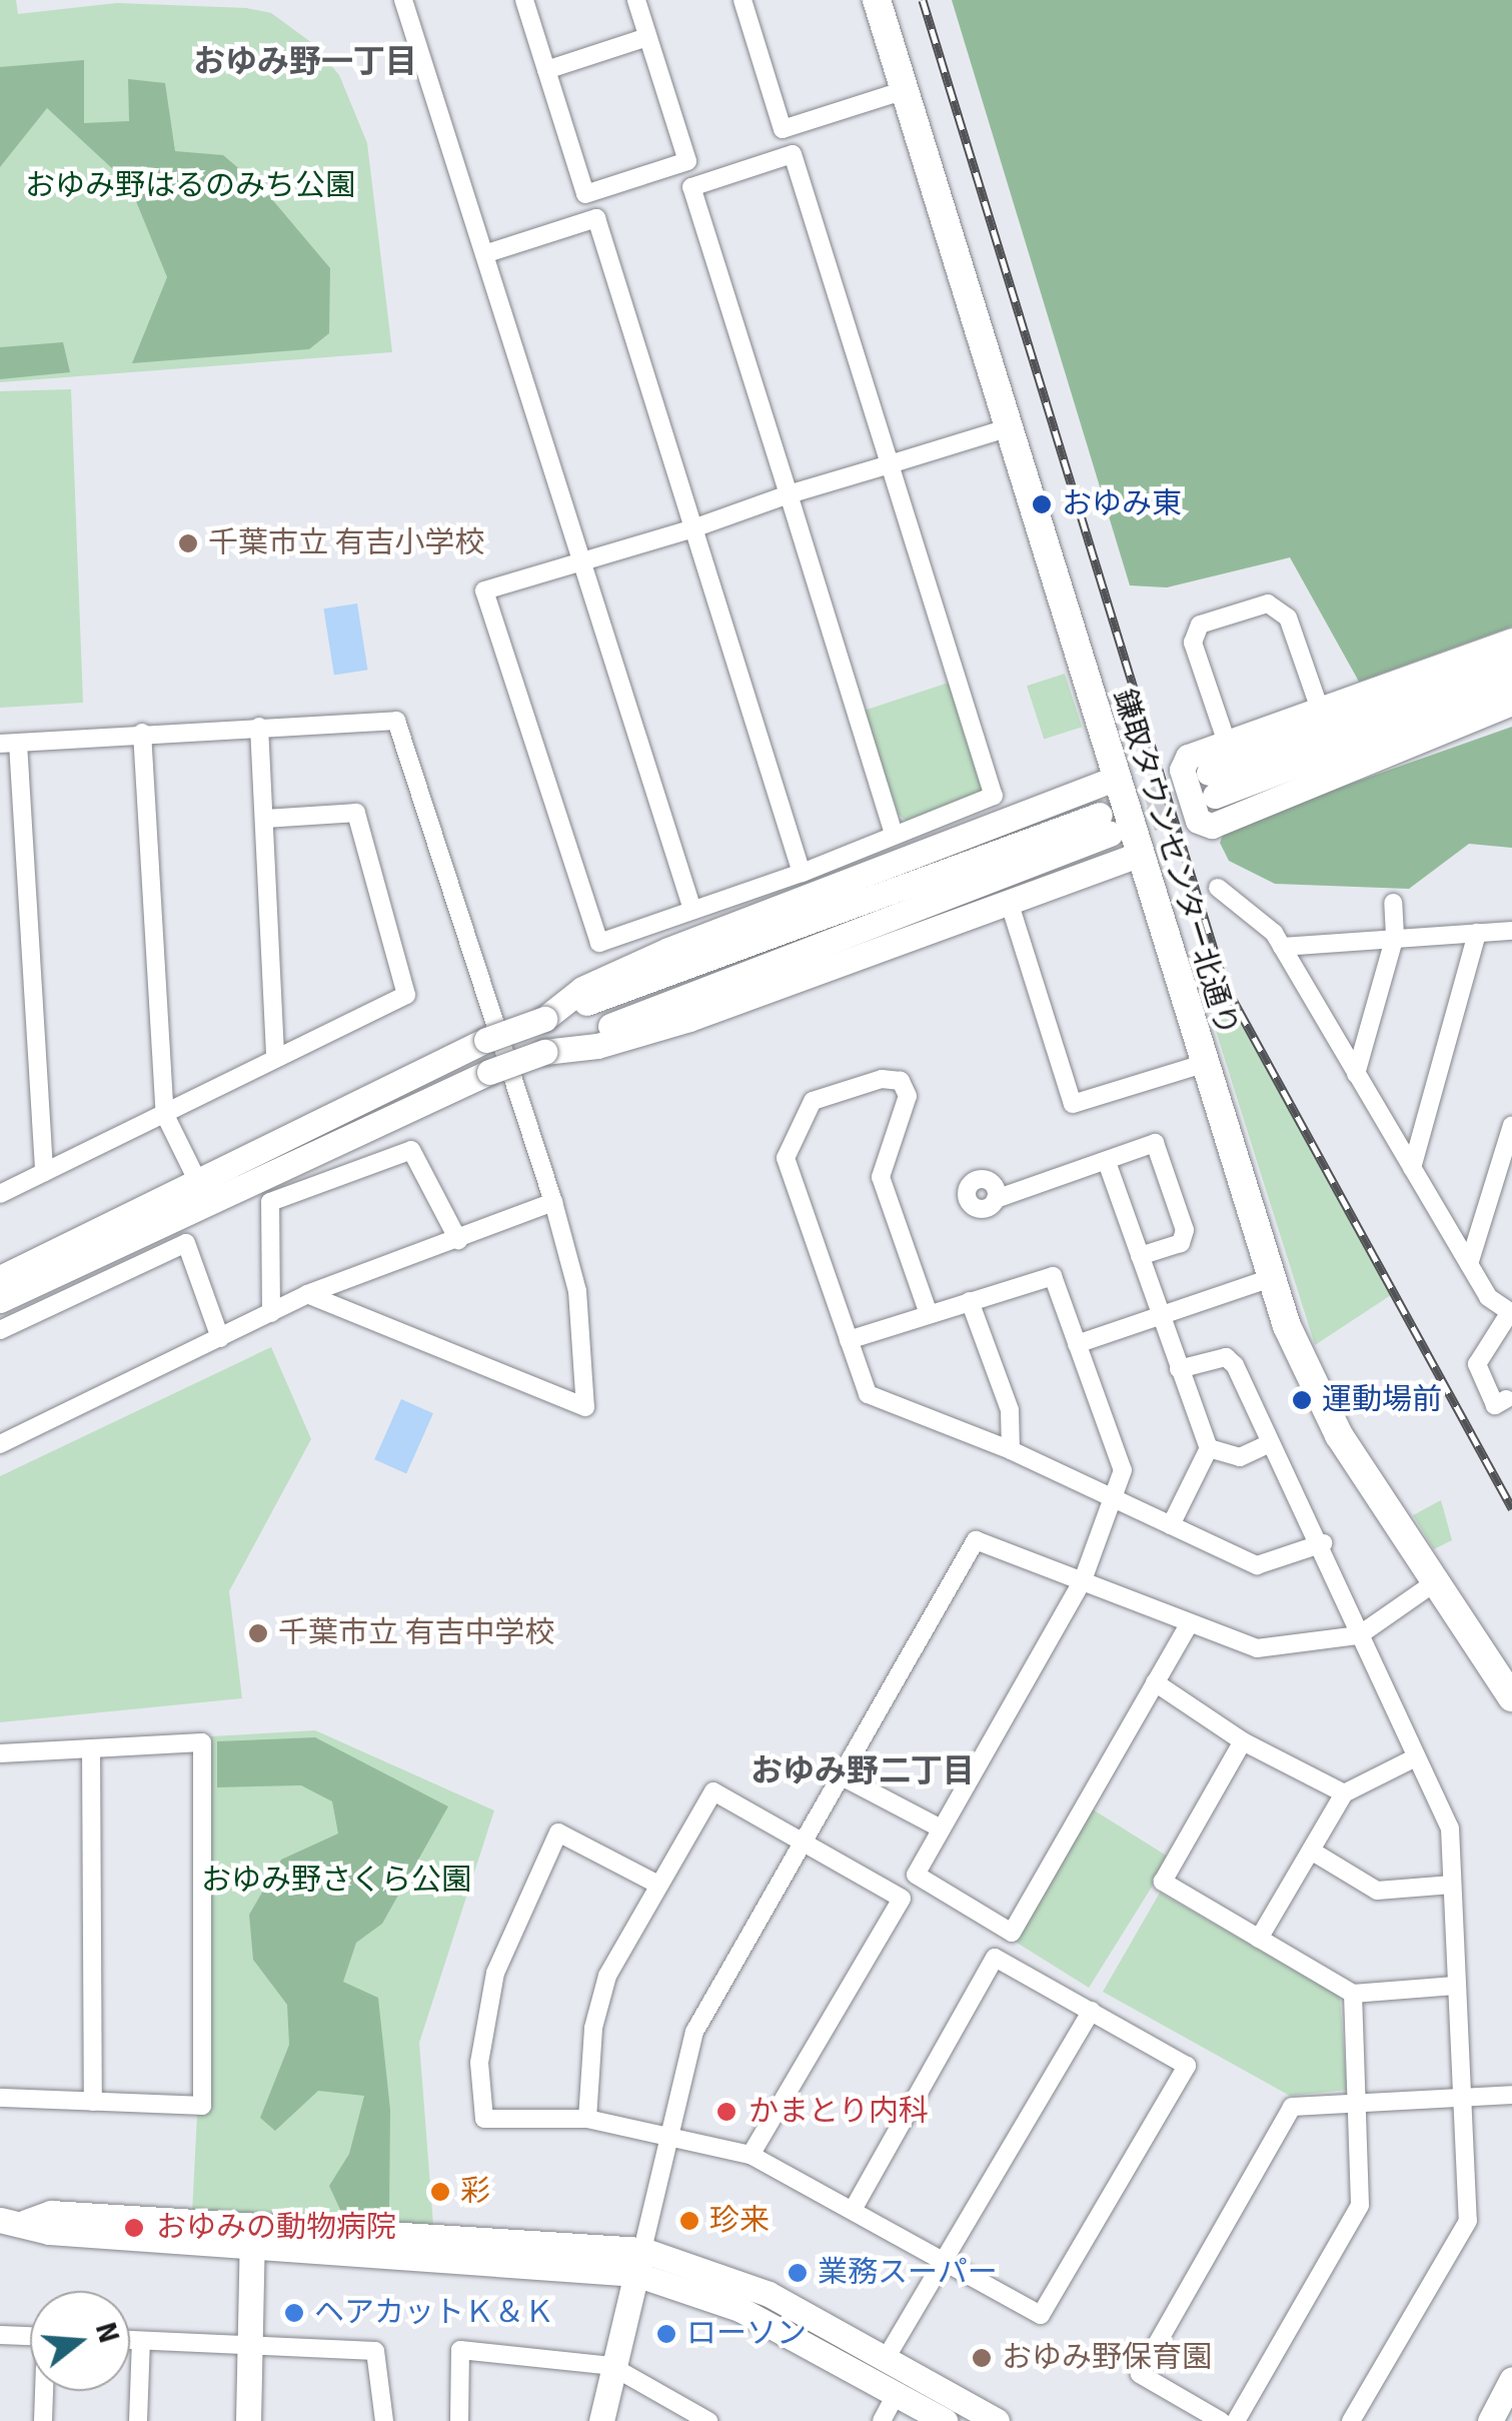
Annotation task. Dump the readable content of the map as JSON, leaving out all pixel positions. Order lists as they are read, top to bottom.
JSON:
{
  "streets": {
    "main road": ["鎌取タウンセンター北通り"]
  },
  "districts": ["おゆみ野一丁目", "おゆみ野二丁目"],
  "parks": ["おゆみ野はるのみち公園", "おゆみ野さくら公園"],
  "places": [
    "おゆみ東",
    "千葉市立 有吉小学校",
    "運動場前",
    "千葉市立 有吉中学校",
    "かまとり内科",
    "彩",
    "珍来",
    "おゆみの動物病院",
    "業務スーパー",
    "ヘアカットＫ＆Ｋ",
    "ローソン",
    "おゆみ野保育園"
  ],
  "north": "right"
}
